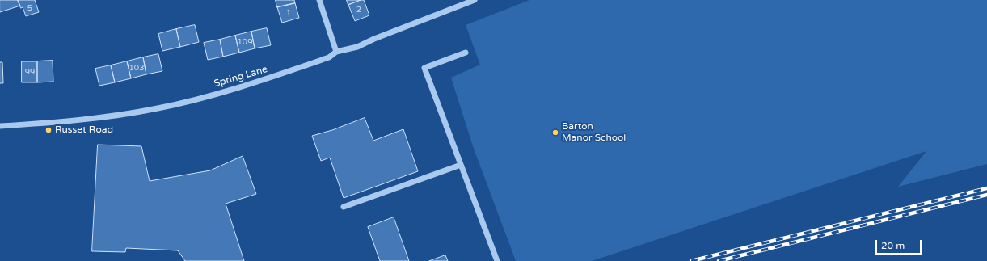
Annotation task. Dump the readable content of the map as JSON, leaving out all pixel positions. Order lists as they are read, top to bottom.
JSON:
{
  "streets": {
    "street": ["Spring Lane"]
  },
  "places": ["Russet Road", "Barton Manor School"],
  "house_numbers": [
    "5",
    "2",
    "1",
    "109",
    "103",
    "99"
  ],
  "scale_bar": "20 m"
}
